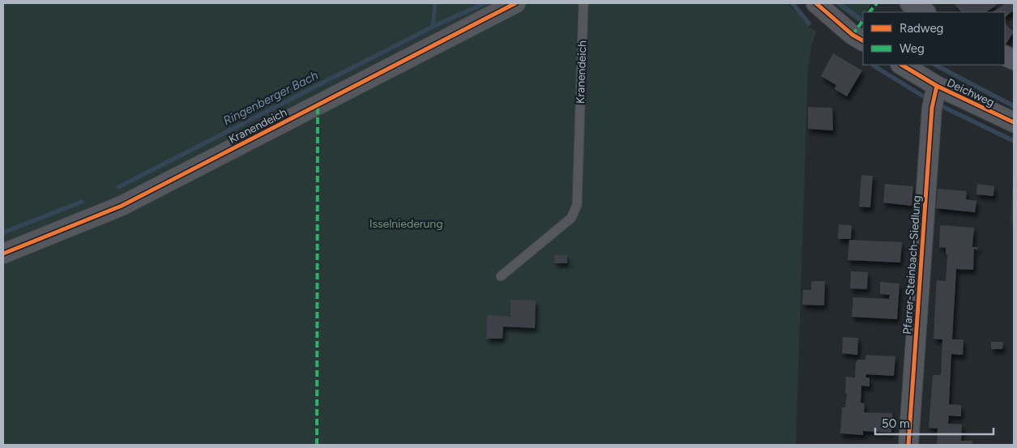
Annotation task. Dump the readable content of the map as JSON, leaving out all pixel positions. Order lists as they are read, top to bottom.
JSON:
{
  "streets": {
    "street": ["Kranendeich", "Deichweg", "Pfarrer-Steinbach-Siedlung"]
  },
  "crossings": [
    ["Deichweg", "Pfarrer-Steinbach-Siedlung"]
  ],
  "water": ["Ringenberger Bach"],
  "parks": ["Isselniederung"],
  "legend": ["Radweg", "Weg"],
  "scale_bar": "50 m"
}
